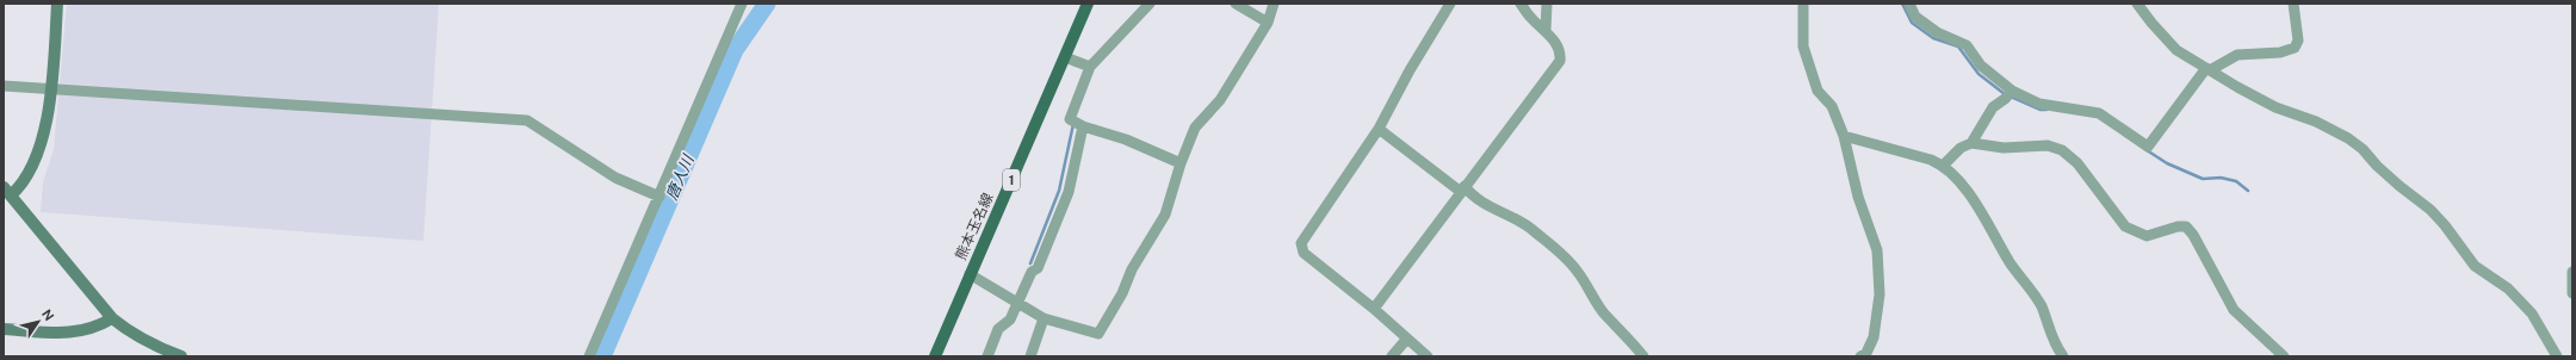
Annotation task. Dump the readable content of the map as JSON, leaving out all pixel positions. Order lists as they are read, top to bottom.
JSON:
{
  "streets": {
    "main road": ["1", "熊本玉名線"]
  },
  "water": ["唐人川"],
  "north": "top right"
}
